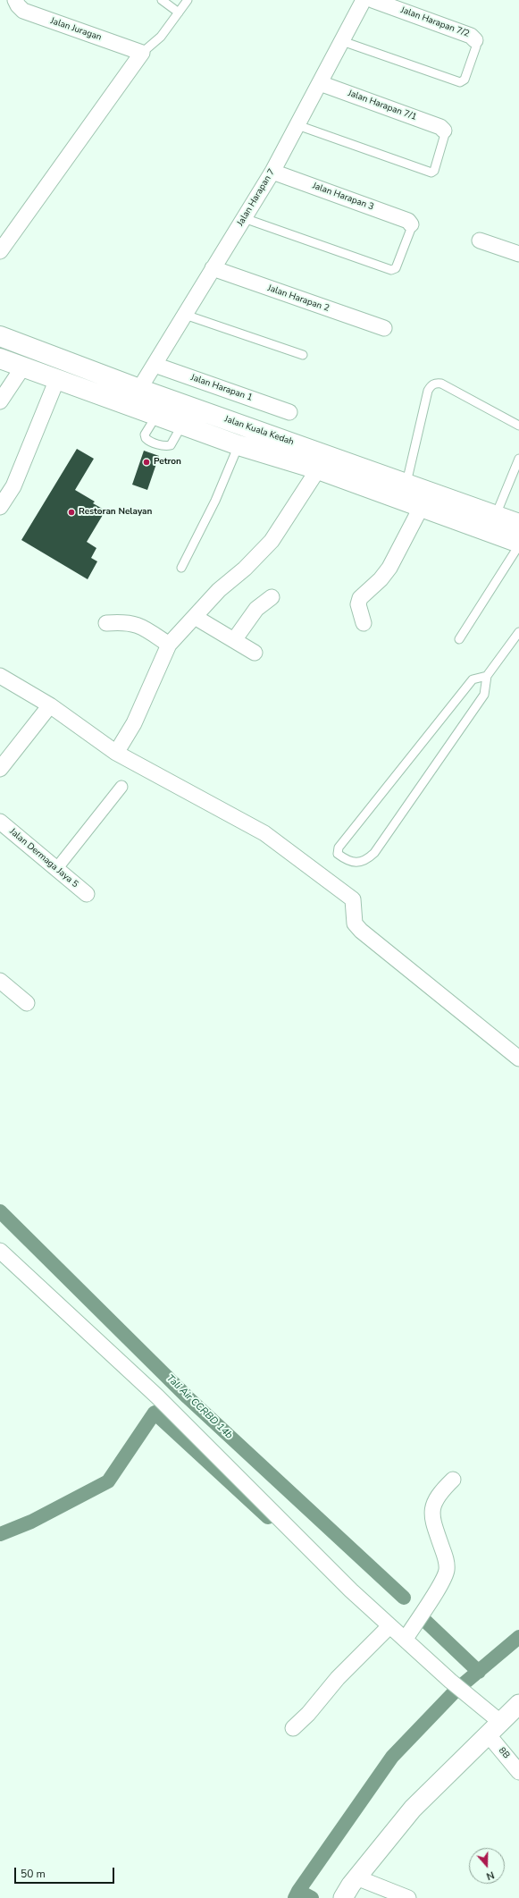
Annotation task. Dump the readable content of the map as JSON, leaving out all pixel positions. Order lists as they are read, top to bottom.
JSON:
{
  "streets": {
    "main road": ["Jalan Kuala Kedah"],
    "street": [
      "Jalan Harapan 7/2",
      "Jalan Juragan",
      "Jalan Harapan 7/1",
      "Jalan Harapan 3",
      "Jalan Harapan 7",
      "Jalan Harapan 2",
      "Jalan Harapan 1",
      "Jalan Dermaga Jaya 5",
      "8B"
    ]
  },
  "crossings": [
    ["Jalan Harapan 7/1", "Jalan Harapan 7"],
    ["Jalan Harapan 3", "Jalan Harapan 7"],
    ["Jalan Harapan 7", "Jalan Harapan 2"],
    ["Jalan Harapan 7", "Jalan Harapan 1"],
    ["Jalan Harapan 7", "Jalan Kuala Kedah"]
  ],
  "water": ["Tali Air CCRBD 14b"],
  "places": ["Petron", "Restoran Nelayan"],
  "scale_bar": "50 m",
  "north": "bottom"
}
